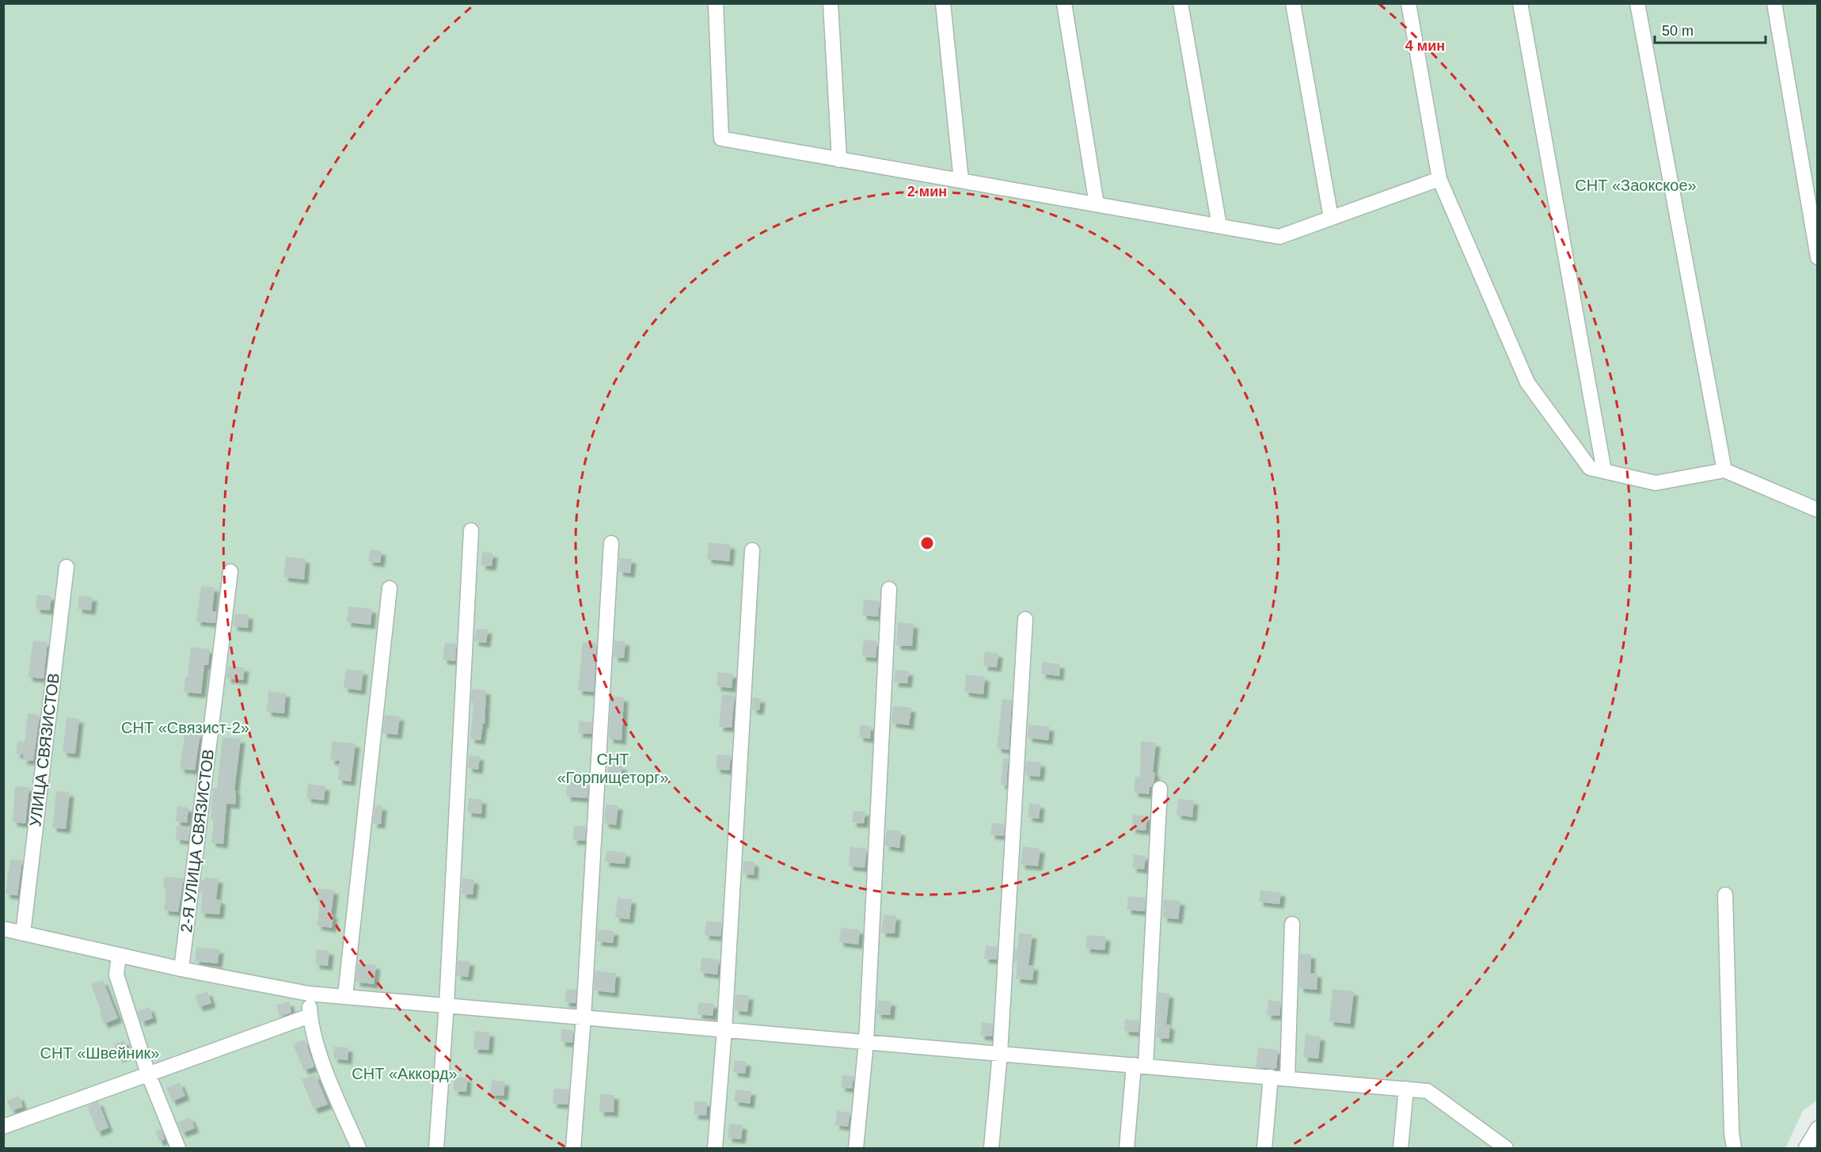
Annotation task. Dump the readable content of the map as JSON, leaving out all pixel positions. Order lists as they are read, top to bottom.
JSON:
{
  "streets": {
    "street": ["УЛИЦА СВЯЗИСТОВ", "2-Я УЛИЦА СВЯЗИСТОВ"]
  },
  "parks": [
    "СНТ «Заокское»",
    "СНТ «Связист-2»",
    "СНТ «Горпищеторг»",
    "СНТ «Швейник»",
    "СНТ «Аккорд»"
  ],
  "scale_bar": "50 m",
  "rings": ["4 мин", "2 мин"]
}
